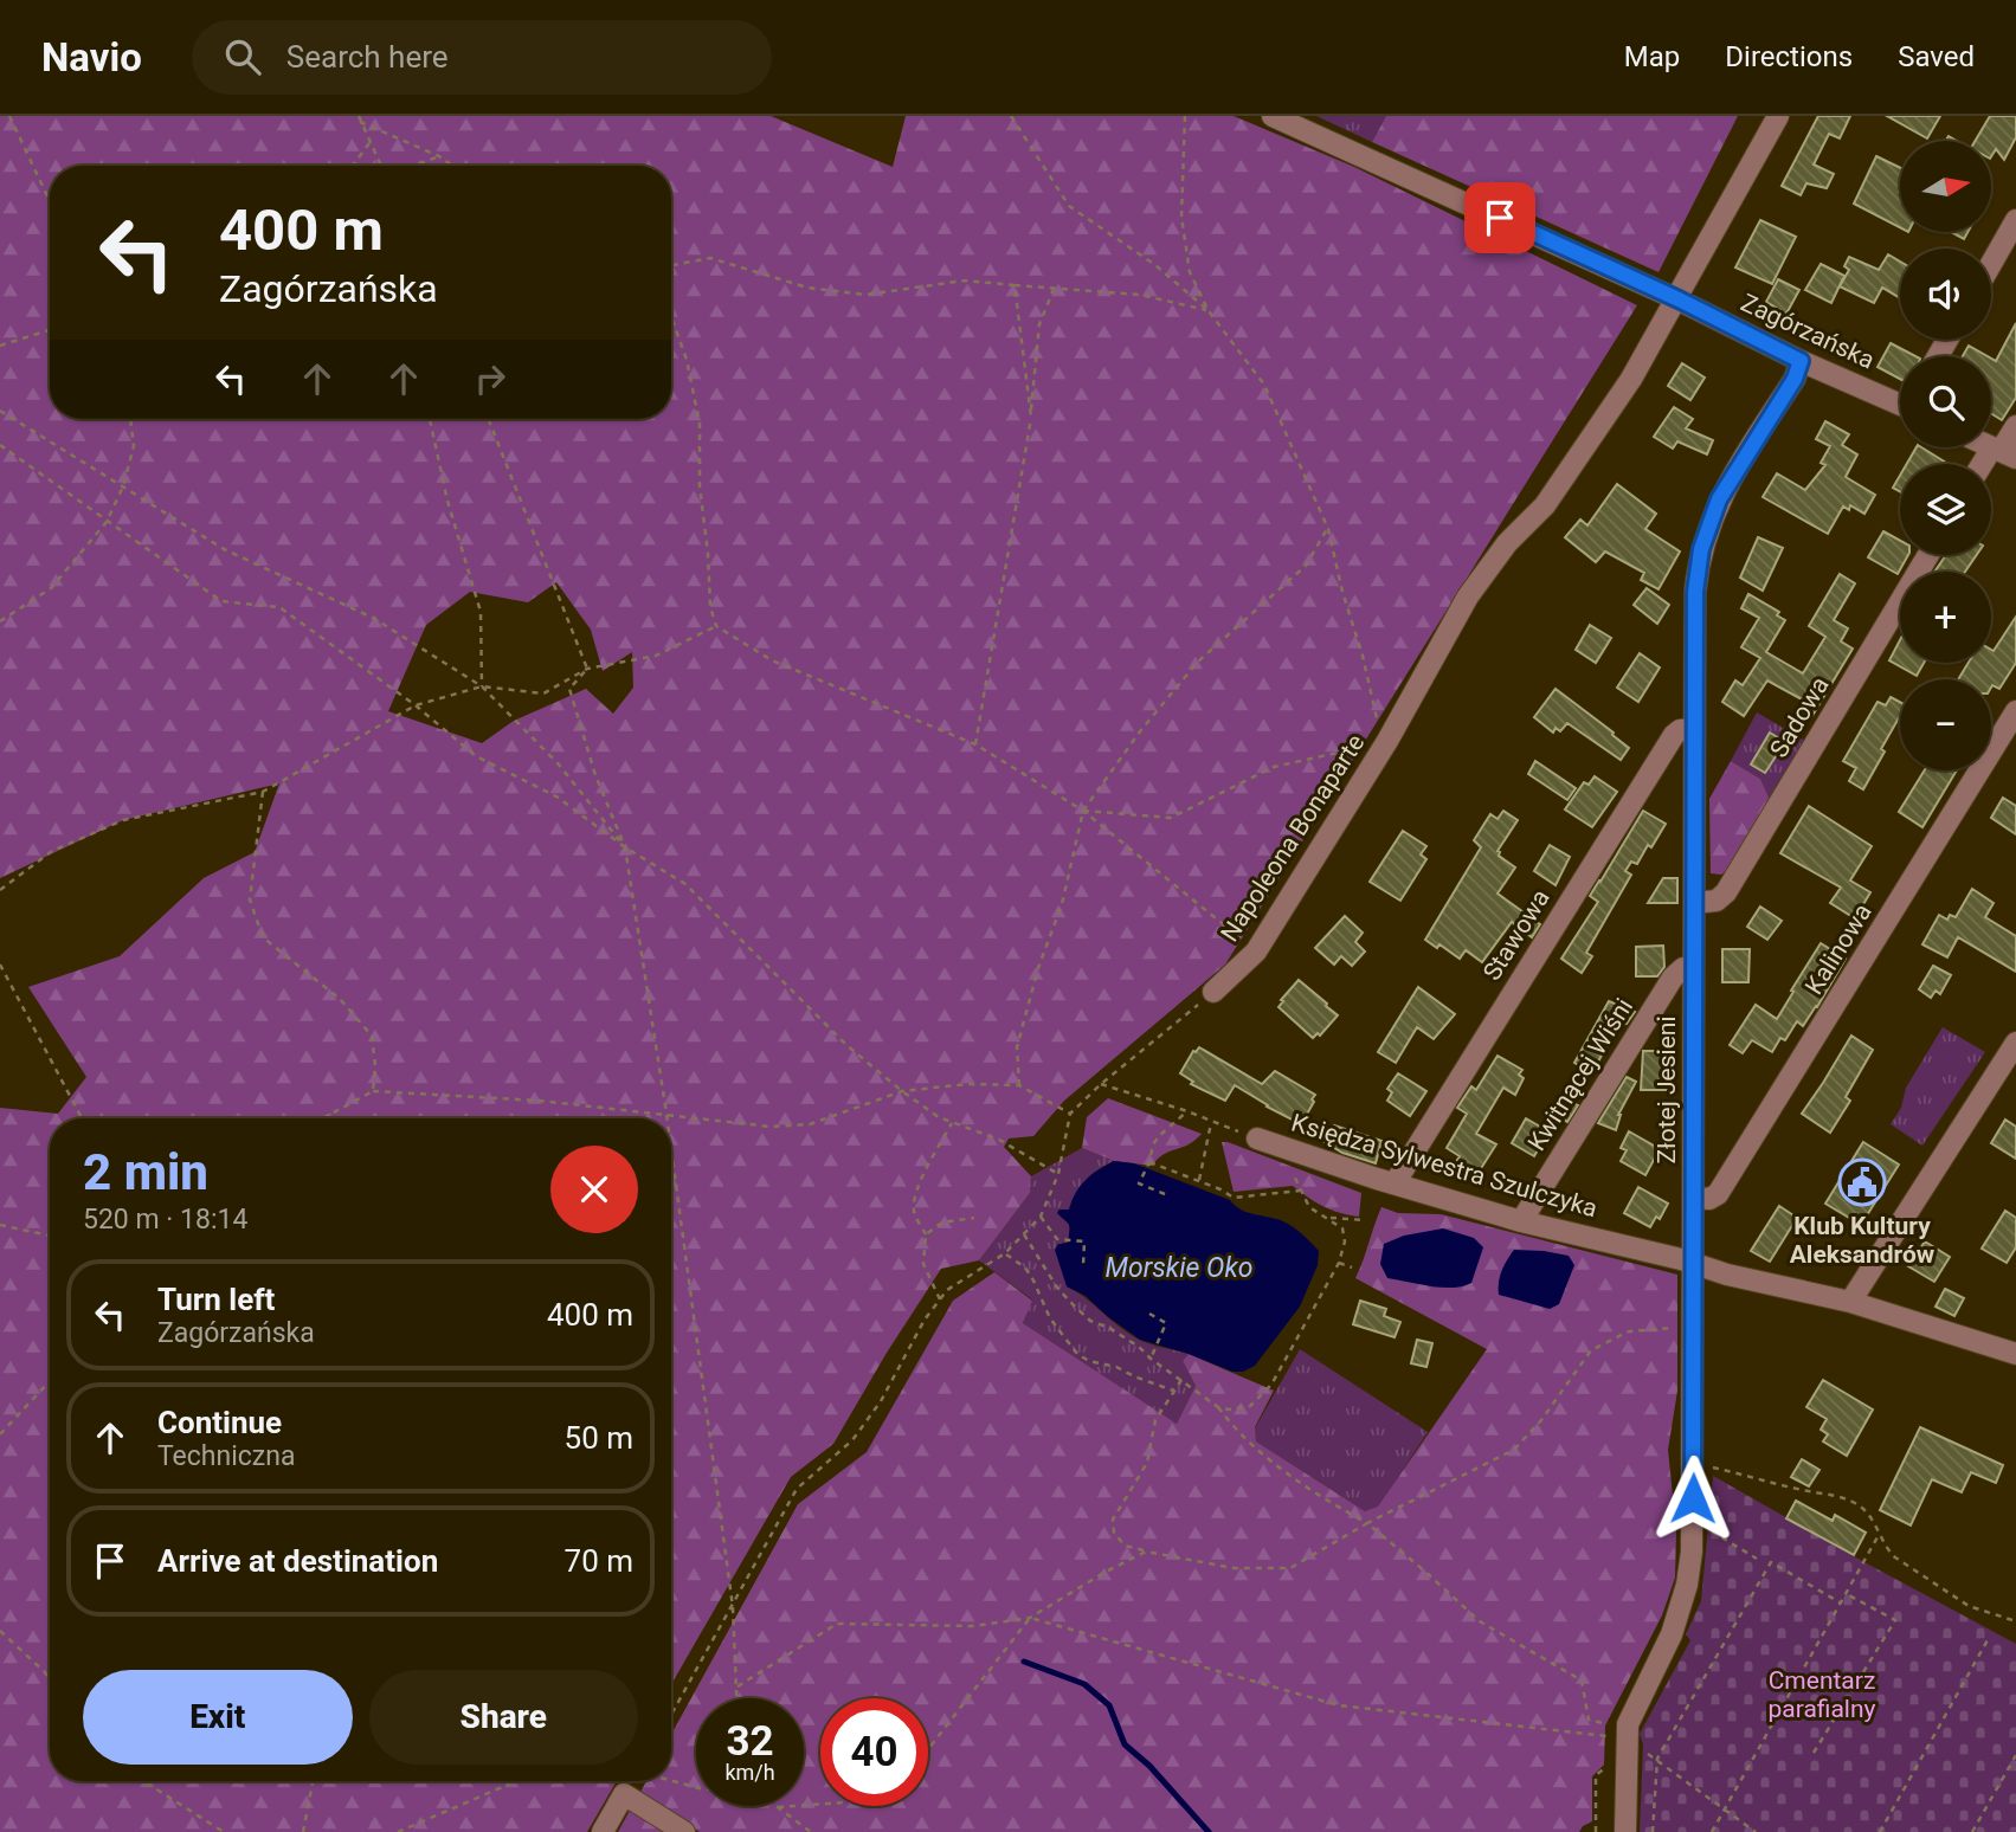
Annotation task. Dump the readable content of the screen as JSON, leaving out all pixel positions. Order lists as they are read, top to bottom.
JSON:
{
  "streets": {
    "street": [
      "Zagórzańska",
      "Sadowa",
      "Napoleona Bonaparte",
      "Stawowa",
      "Kalinowa",
      "Kwitnącej Wiśni",
      "Złotej Jesieni",
      "Księdza Sylwestra Szulczyka"
    ]
  },
  "crossings": [
    ["Zagórzańska", "Napoleona Bonaparte"],
    ["Zagórzańska", "Złotej Jesieni"],
    ["Sadowa", "Złotej Jesieni"],
    ["Stawowa", "Złotej Jesieni"],
    ["Stawowa", "Księdza Sylwestra Szulczyka"],
    ["Kalinowa", "Złotej Jesieni"],
    ["Kwitnącej Wiśni", "Złotej Jesieni"],
    ["Kwitnącej Wiśni", "Księdza Sylwestra Szulczyka"],
    ["Złotej Jesieni", "Księdza Sylwestra Szulczyka"]
  ],
  "water": ["Morskie Oko"],
  "parks": ["Cmentarz parafialny"],
  "places": {
    "public building": ["Klub Kultury Aleksandrów"]
  },
  "north": "right",
  "page": {
    "header": "Navio",
    "search": "Search here",
    "nav": ["Map", "Directions", "Saved"],
    "map_buttons": ["+", "−"],
    "turn": ["400 m", "Zagórzańska"],
    "heading": ["2 min", "520 m · 18:14"],
    "list": [
      {
        "name": "Turn left",
        "note": "Zagórzańska",
        "value": "400 m"
      },
      {
        "name": "Continue",
        "note": "Techniczna",
        "value": "50 m"
      },
      {
        "name": "Arrive at destination",
        "value": "70 m"
      }
    ],
    "buttons": ["Exit", "Share"],
    "speed": "32 km/h",
    "limit": "40"
  }
}
